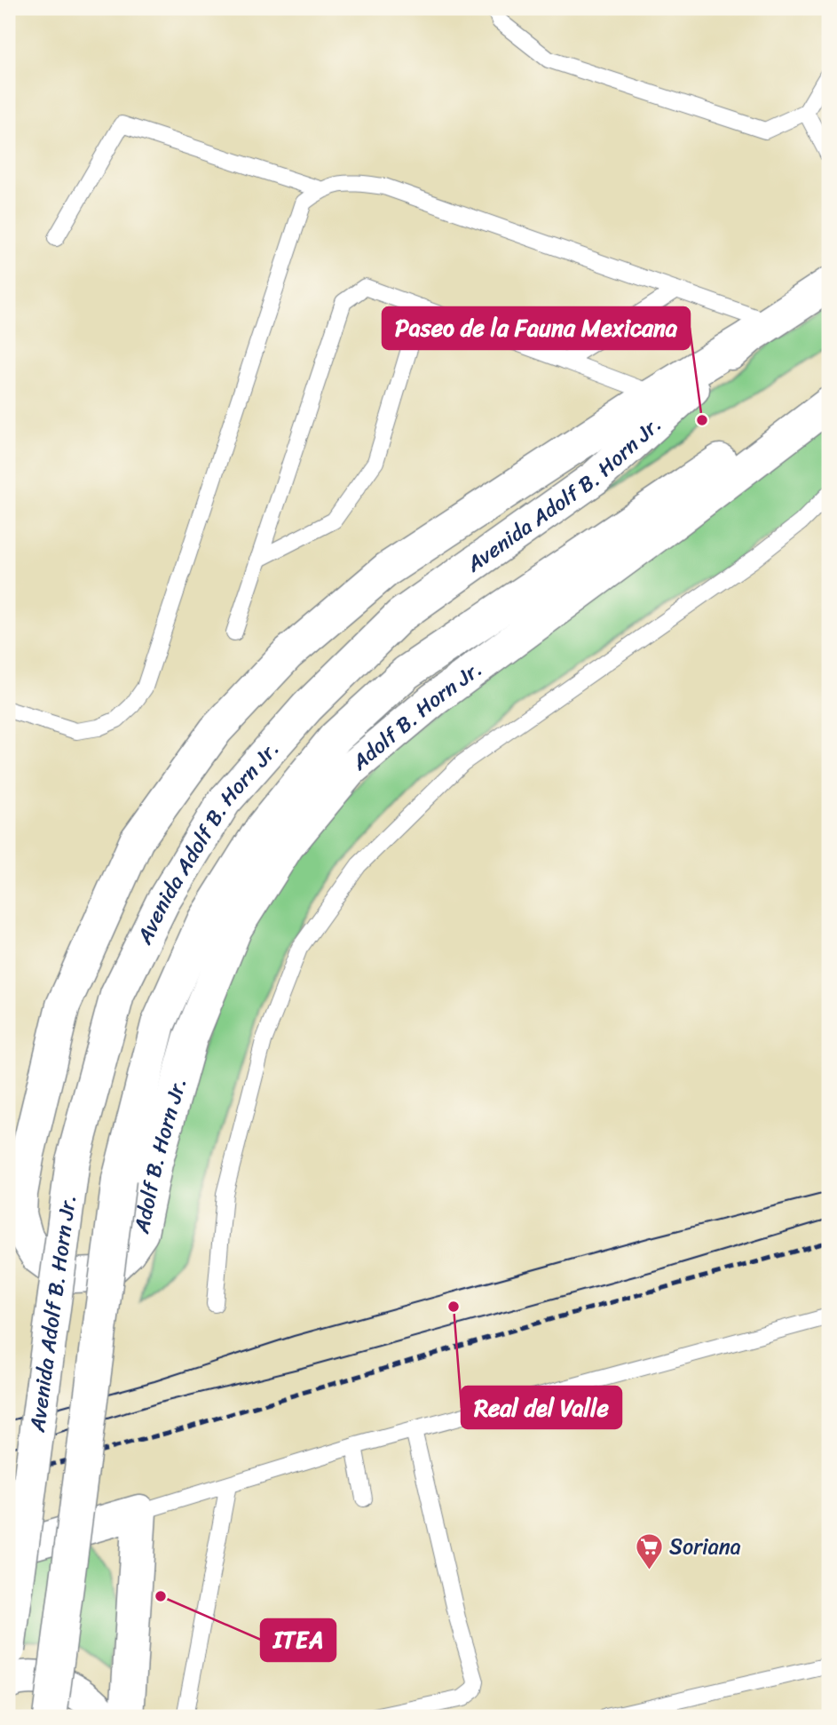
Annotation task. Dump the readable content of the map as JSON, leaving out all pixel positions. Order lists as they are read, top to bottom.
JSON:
{
  "streets": {
    "main road": ["Avenida Adolf B. Horn Jr.", "Adolf B. Horn Jr."]
  },
  "crossings": [
    ["Avenida Adolf B. Horn Jr.", "Adolf B. Horn Jr."]
  ],
  "places": {
    "other": ["Paseo de la Fauna Mexicana", "Real del Valle", "ITEA"],
    "supermarket": ["Soriana"]
  }
}
